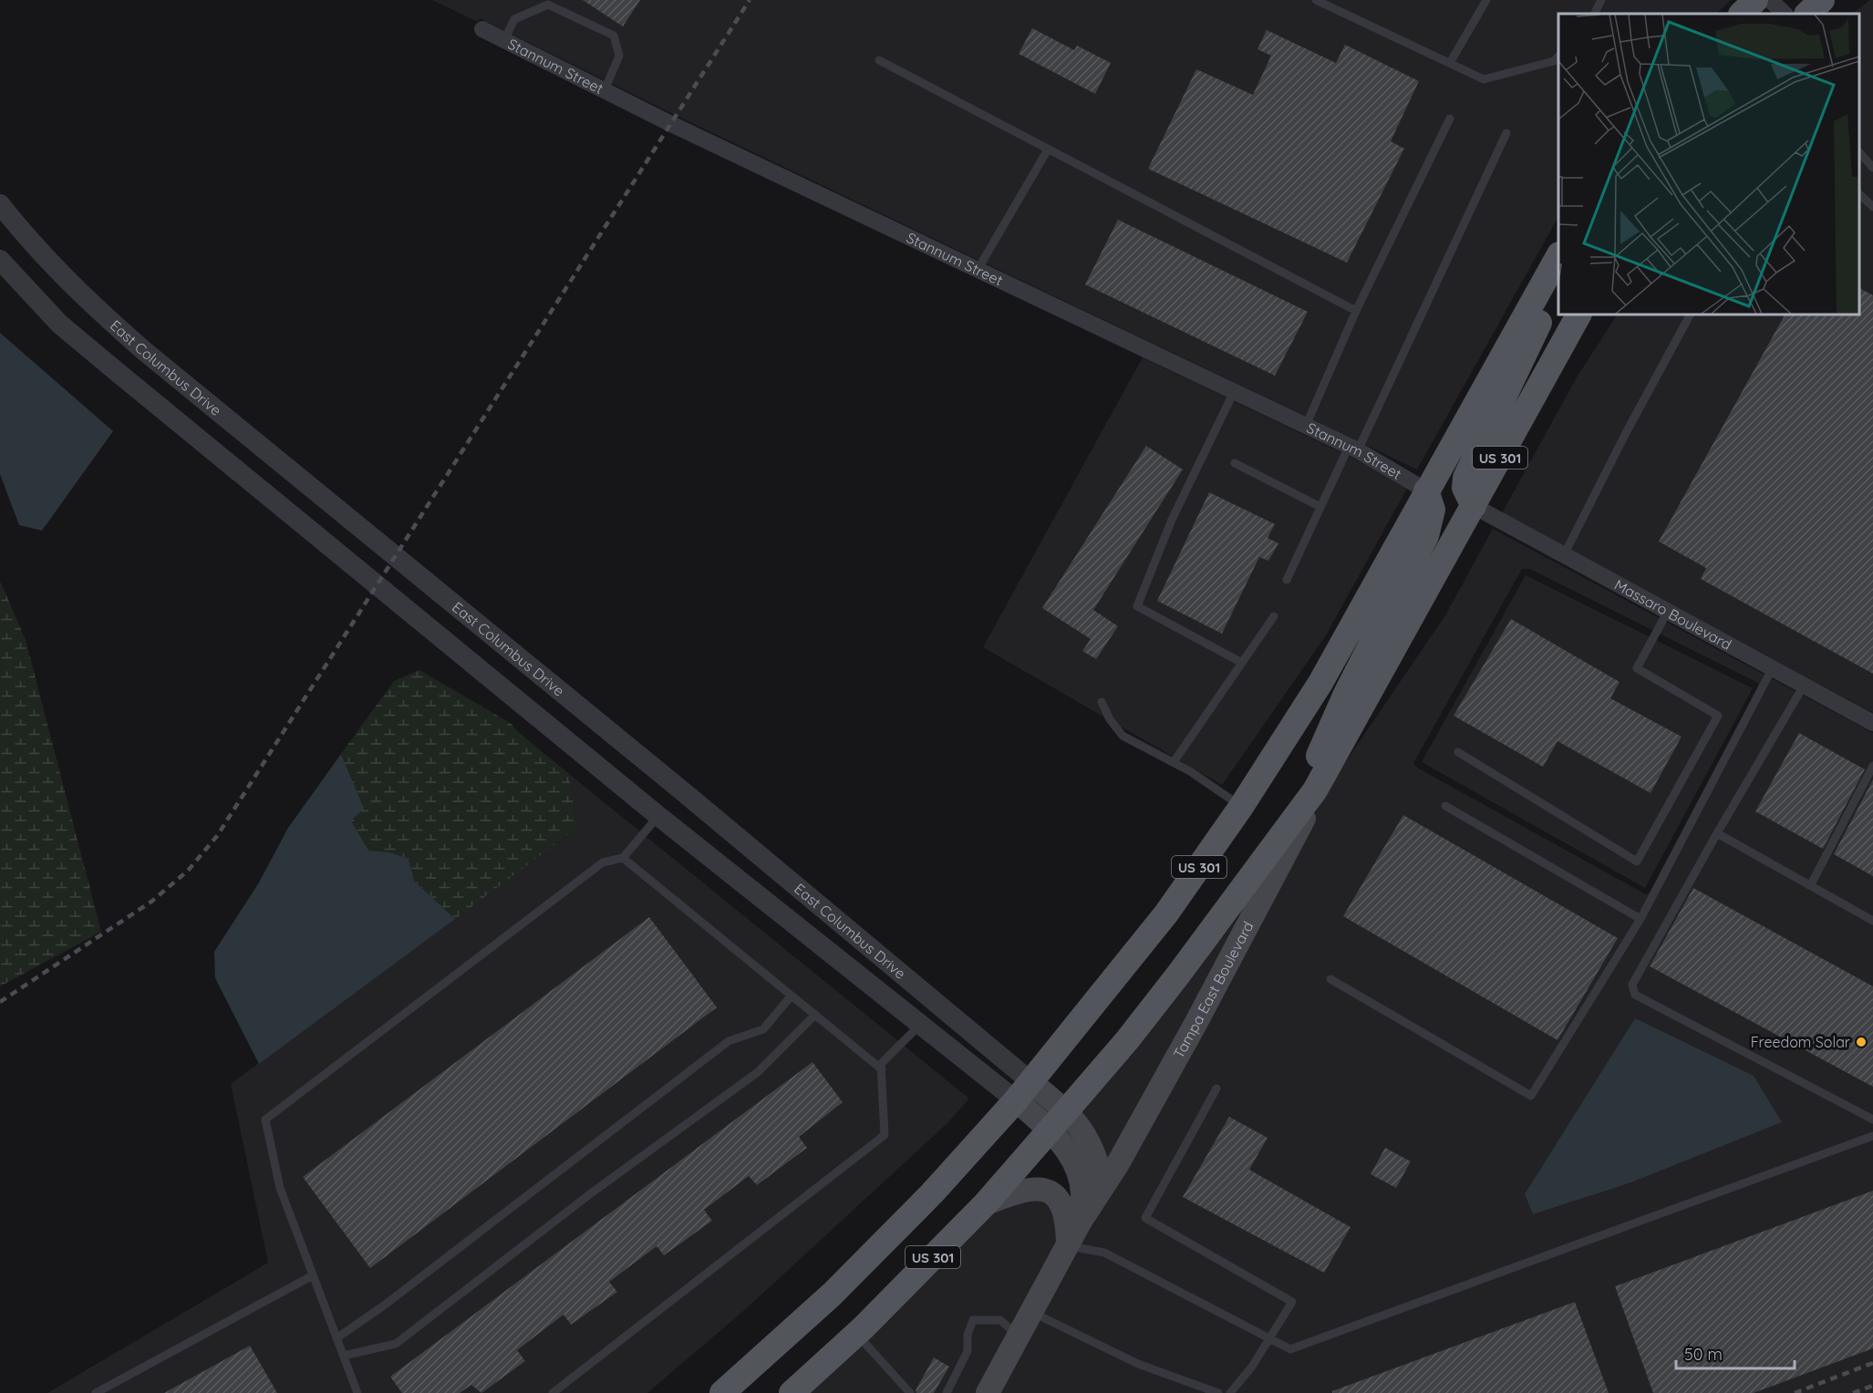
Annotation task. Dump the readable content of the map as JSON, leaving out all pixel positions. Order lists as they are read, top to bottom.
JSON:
{
  "streets": {
    "main road": ["US 301", "Tampa East Boulevard"],
    "street": ["Stannum Street", "East Columbus Drive", "Massaro Boulevard"]
  },
  "crossings": [
    ["Stannum Street", "US 301"],
    ["East Columbus Drive", "US 301"],
    ["US 301", "Massaro Boulevard"],
    ["US 301", "Tampa East Boulevard"]
  ],
  "places": ["Freedom Solar"],
  "scale_bar": "50 m"
}
